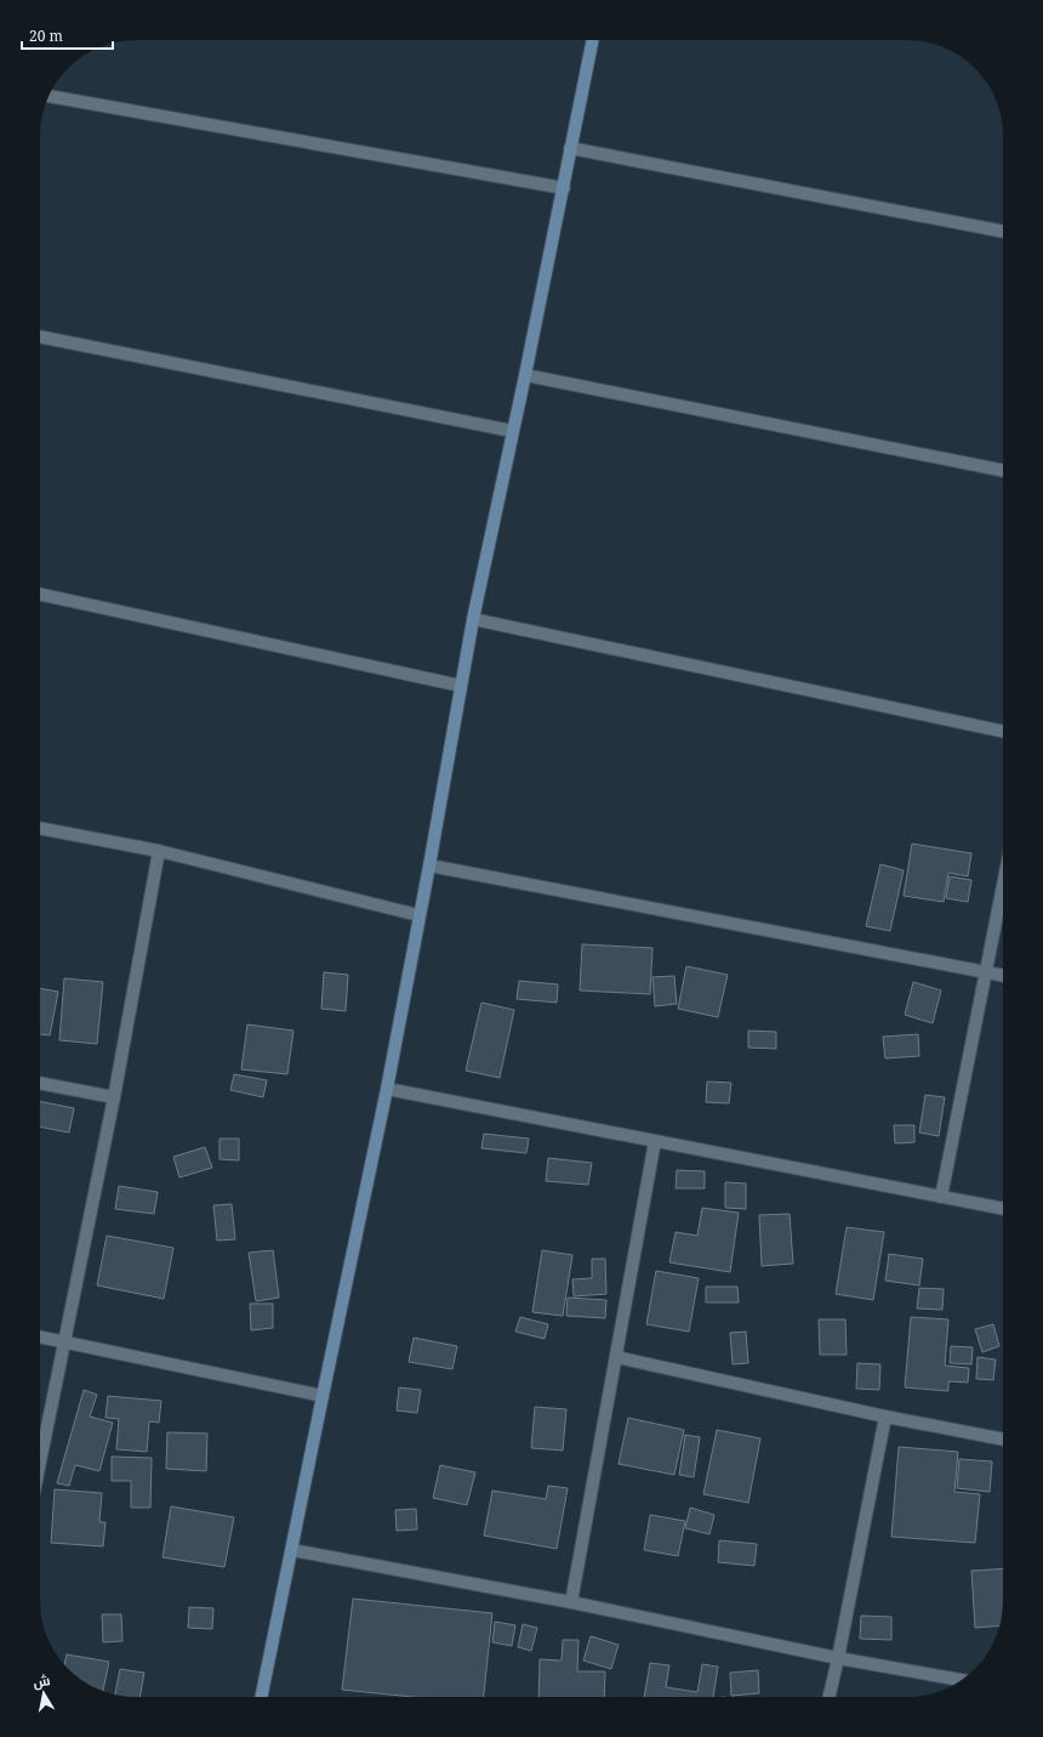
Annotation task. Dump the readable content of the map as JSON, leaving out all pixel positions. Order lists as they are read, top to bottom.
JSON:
{
  "scale_bar": "20 m",
  "north": "top"
}
